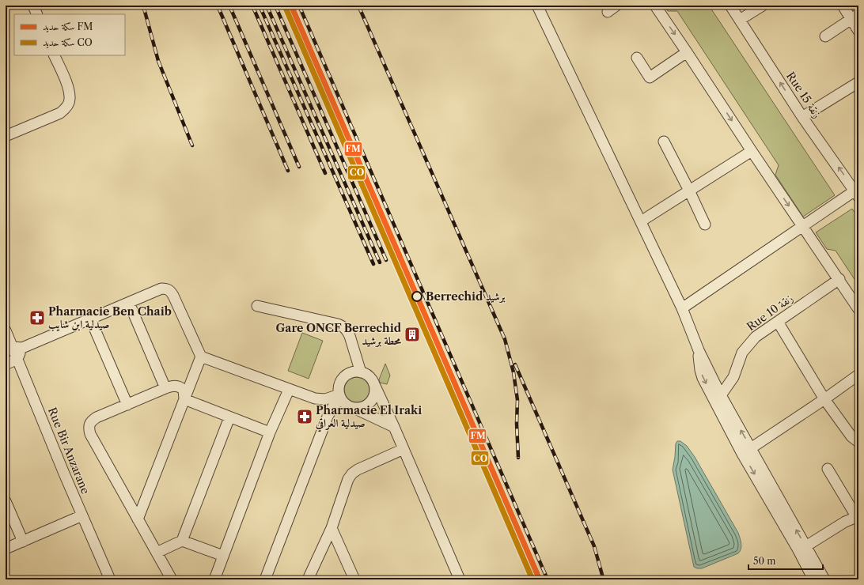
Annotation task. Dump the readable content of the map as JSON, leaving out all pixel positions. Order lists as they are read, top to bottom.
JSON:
{
  "streets": {
    "street": ["Rue 15 زنقة", "Rue 10 زنقة", "Rue Bir Anzarane"]
  },
  "places": {
    "other": ["Berrechid برشيد"],
    "pharmacy": ["Pharmacie Ben Chaib صيدلية ابن شايب", "Pharmacie El Iraki صيدلية العراقي"],
    "building": ["Gare ONCF Berrechid محطة برشيد"]
  },
  "lines": ["rail line FM", "rail line CO"],
  "legend": ["سكة حديد FM", "سكة حديد CO"],
  "scale_bar": "50 m"
}
